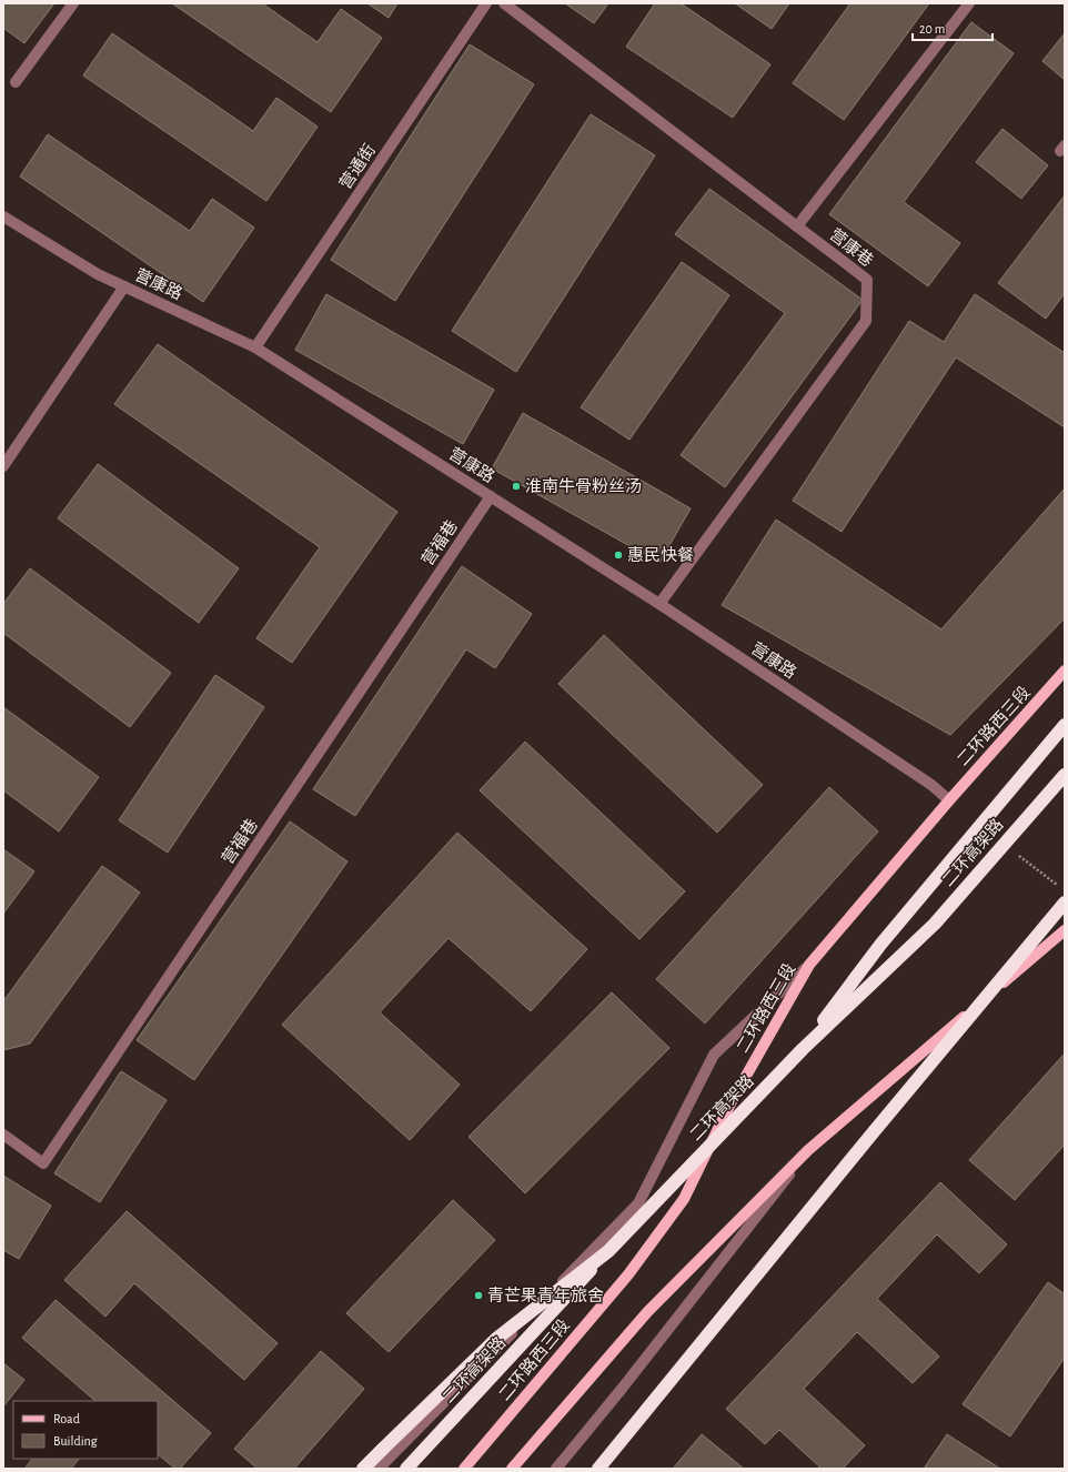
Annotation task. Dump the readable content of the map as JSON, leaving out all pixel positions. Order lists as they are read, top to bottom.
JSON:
{
  "streets": {
    "highway": ["二环高架路"],
    "main road": ["二环路西三段"],
    "street": [
      "营通街",
      "营康巷",
      "营康路",
      "营福巷"
    ]
  },
  "crossings": [
    ["营通街", "营康路"],
    ["营康巷", "营康路"],
    ["营康路", "营福巷"],
    ["营康路", "二环路西三段"]
  ],
  "places": ["淮南牛骨粉丝汤", "惠民快餐", "青芒果青年旅舍"],
  "legend": ["Road", "Building"],
  "scale_bar": "20 m"
}
